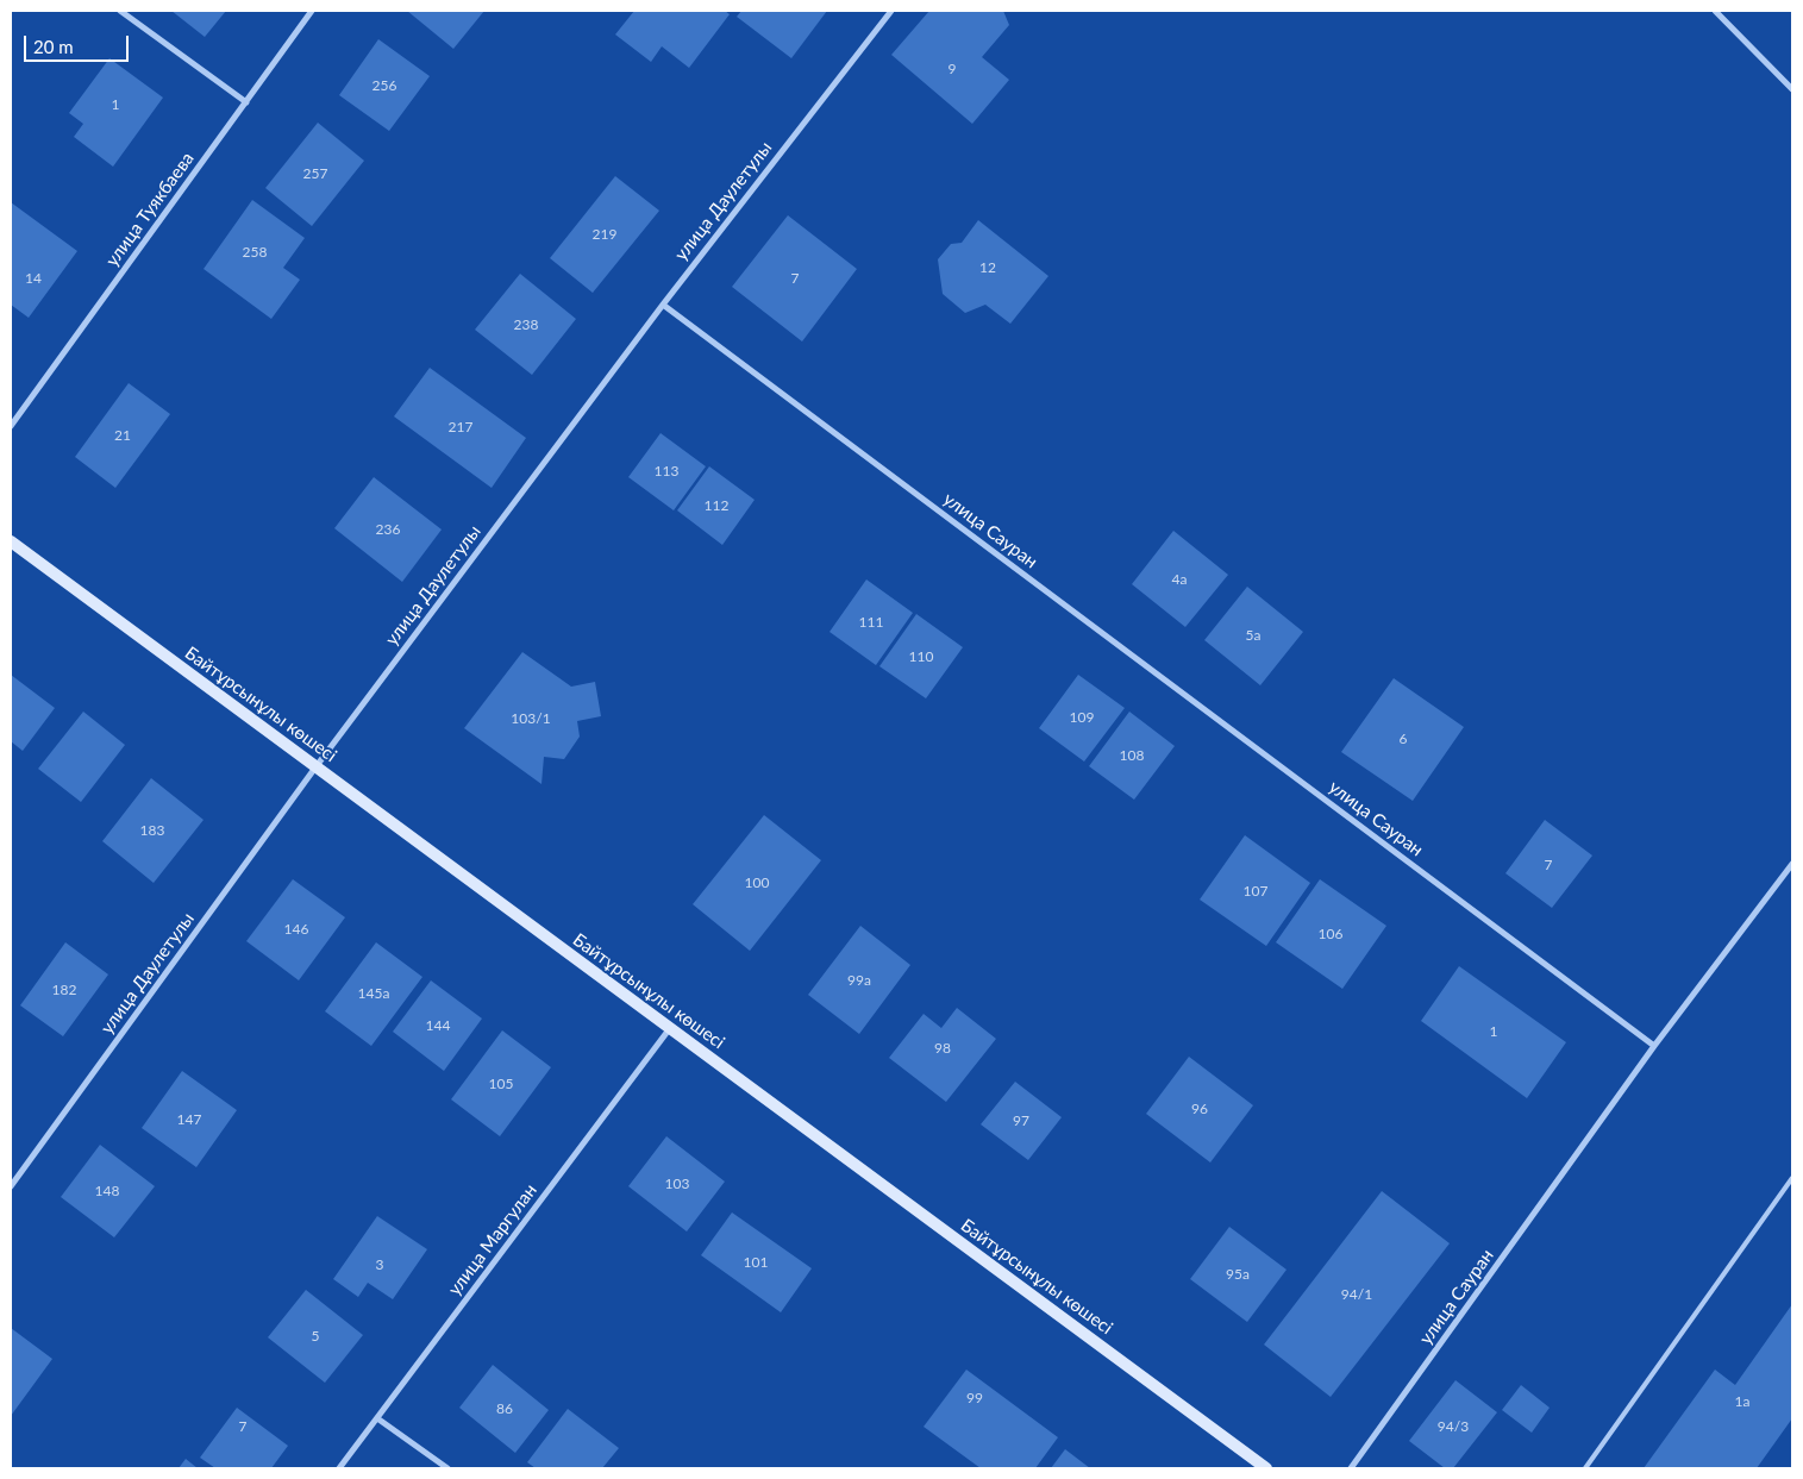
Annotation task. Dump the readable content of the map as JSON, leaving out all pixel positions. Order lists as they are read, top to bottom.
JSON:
{
  "streets": {
    "main road": ["Байтұрсынұлы көшесі"],
    "street": [
      "улица Даулетулы",
      "улица Туякбаева",
      "улица Сауран",
      "улица Маргулан"
    ]
  },
  "crossings": [
    ["улица Даулетулы", "улица Сауран"],
    ["улица Даулетулы", "Байтұрсынұлы көшесі"],
    ["Байтұрсынұлы көшесі", "улица Маргулан"]
  ],
  "house_numbers": [
    "9",
    "256",
    "1",
    "257",
    "219",
    "258",
    "12",
    "14",
    "7",
    "238",
    "217",
    "21",
    "113",
    "112",
    "236",
    "4а",
    "111",
    "5а",
    "110",
    "109",
    "103/1",
    "6",
    "108",
    "183",
    "7",
    "100",
    "107",
    "146",
    "106",
    "99а",
    "182",
    "145а",
    "144",
    "1",
    "98",
    "105",
    "96",
    "147",
    "97",
    "103",
    "148",
    "101",
    "3",
    "95а",
    "94/1",
    "5",
    "99",
    "1а",
    "86",
    "7",
    "94/3"
  ],
  "scale_bar": "20 m"
}
